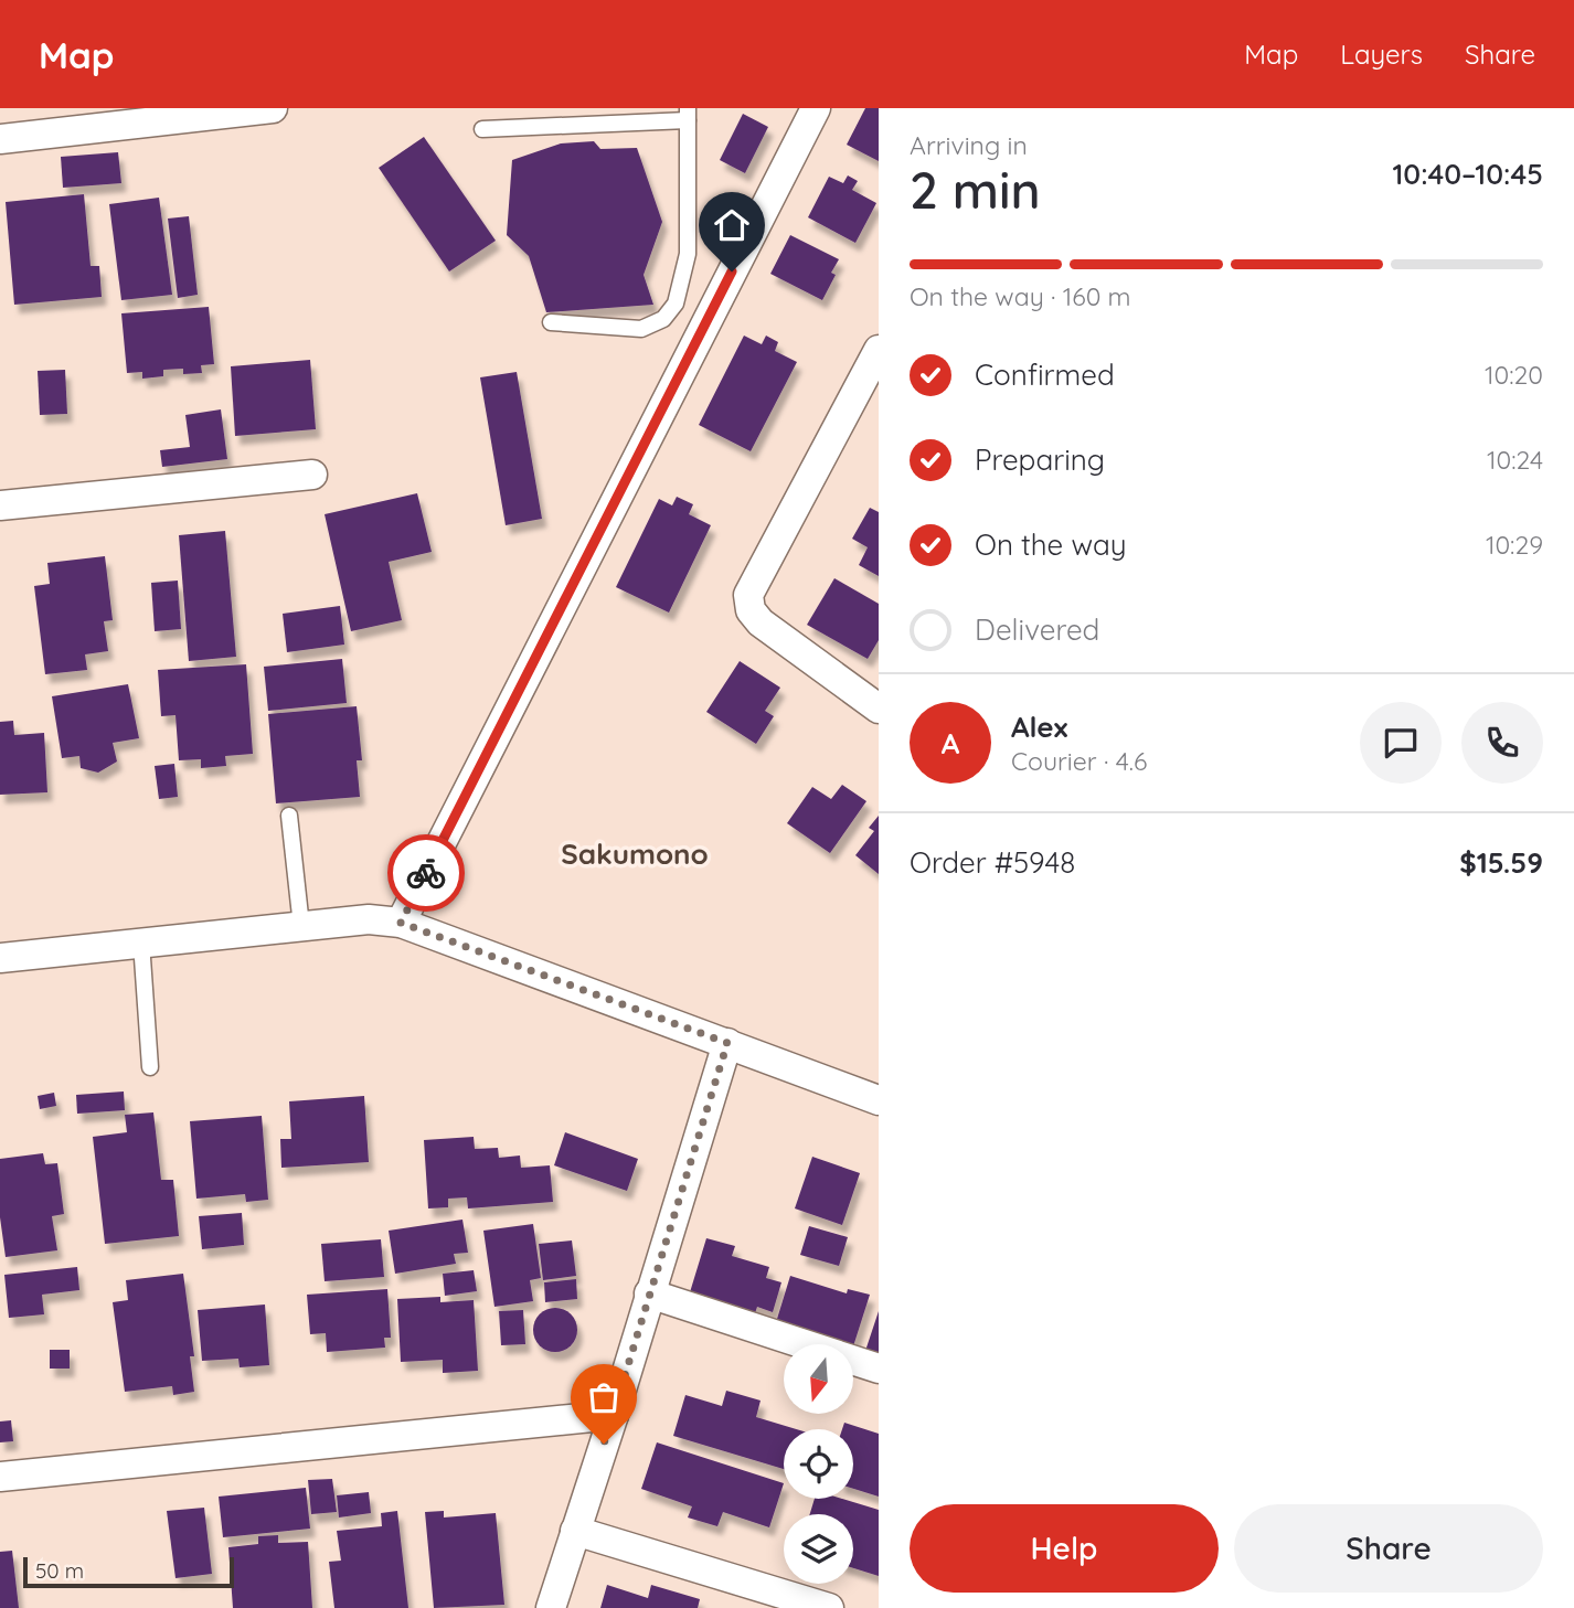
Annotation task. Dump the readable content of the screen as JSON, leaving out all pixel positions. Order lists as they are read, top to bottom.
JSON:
{
  "districts": ["Sakumono"],
  "scale_bar": "50 m",
  "north": "bottom",
  "page": {
    "header": "Map",
    "nav": ["Map", "Layers", "Share"],
    "heading": ["2 min", "Arriving in", "10:40–10:45"],
    "panel": [
      "Alex",
      "Courier · 4.6",
      "Order #5948",
      "$15.59"
    ],
    "bar": "On the way · 160 m",
    "list": [
      ["Confirmed", "10:20"],
      ["Preparing", "10:24"],
      ["On the way", "10:29"],
      "Delivered"
    ],
    "round": "A",
    "buttons": ["Help", "Share"],
    "scale": "50 m"
  }
}
